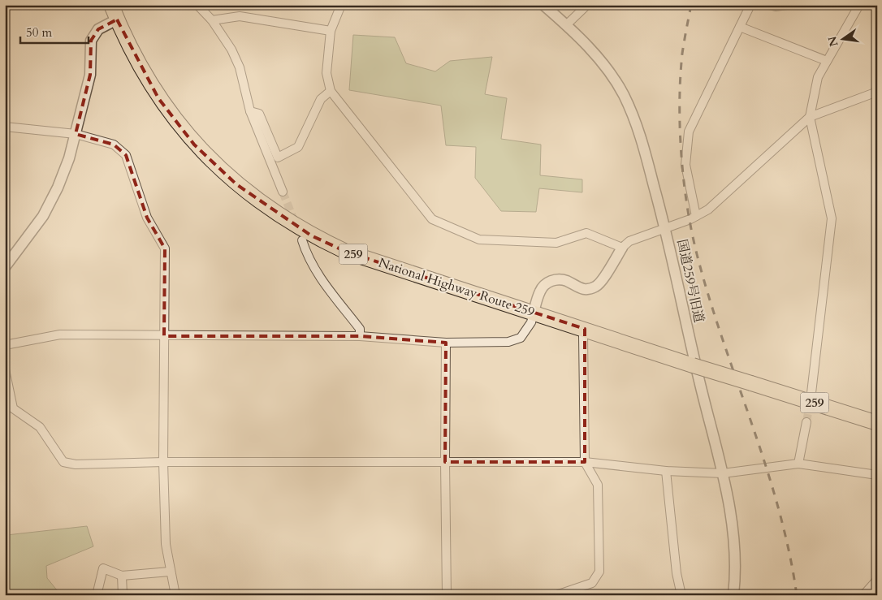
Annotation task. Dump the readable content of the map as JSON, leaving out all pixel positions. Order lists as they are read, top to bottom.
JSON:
{
  "streets": {
    "highway": ["259", "National Highway Route 259"],
    "street": ["国道259号旧道"]
  },
  "scale_bar": "50 m",
  "north": "left"
}
